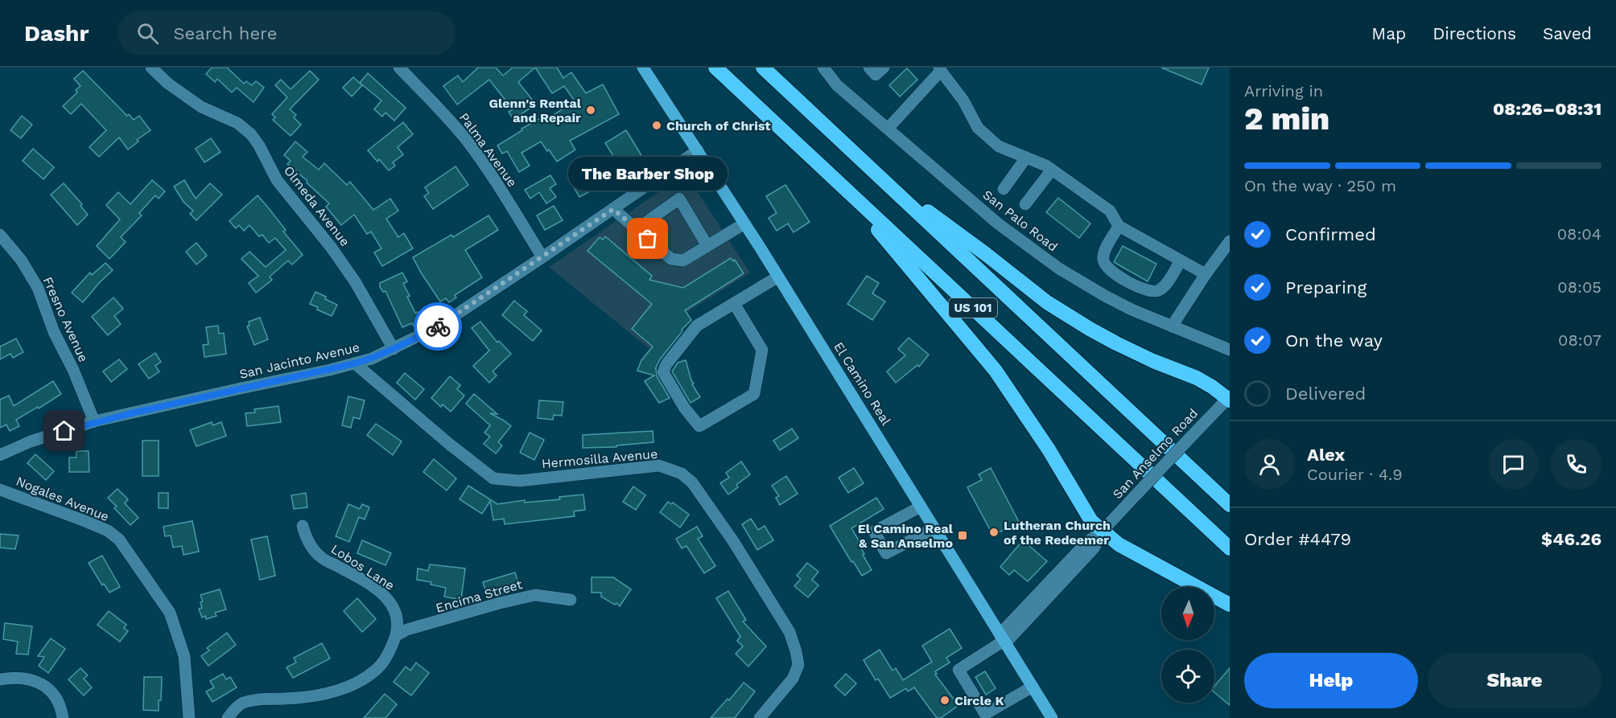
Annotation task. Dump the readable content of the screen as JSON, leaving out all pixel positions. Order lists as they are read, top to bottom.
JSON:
{
  "streets": {
    "highway": ["US 101"],
    "main road": ["El Camino Real"],
    "street": [
      "Palma Avenue",
      "Olmeda Avenue",
      "San Palo Road",
      "Fresno Avenue",
      "San Jacinto Avenue",
      "San Anselmo Road",
      "Hermosilla Avenue",
      "Nogales Avenue",
      "Lobos Lane",
      "Encima Street"
    ]
  },
  "crossings": [
    ["Palma Avenue", "San Jacinto Avenue"],
    ["Olmeda Avenue", "San Jacinto Avenue"],
    ["Fresno Avenue", "San Jacinto Avenue"],
    ["San Jacinto Avenue", "El Camino Real"],
    ["San Jacinto Avenue", "Hermosilla Avenue"],
    ["El Camino Real", "San Anselmo Road"],
    ["Lobos Lane", "Encima Street"]
  ],
  "places": {
    "other": [
      "Glenn's Rental and Repair",
      "Church of Christ",
      "The Barber Shop",
      "Lutheran Church of the Redeemer",
      "Circle K"
    ],
    "transit": ["El Camino Real & San Anselmo"]
  },
  "north": "bottom",
  "page": {
    "header": "Dashr",
    "search": "Search here",
    "nav": ["Map", "Directions", "Saved"],
    "heading": ["2 min", "Arriving in", "08:26–08:31"],
    "panel": [
      "Alex",
      "Courier · 4.9",
      "Order #4479",
      "$46.26"
    ],
    "bar": "On the way · 250 m",
    "bubble": "The Barber Shop",
    "list": [
      ["Confirmed", "08:04"],
      ["Preparing", "08:05"],
      ["On the way", "08:07"],
      "Delivered"
    ],
    "buttons": ["Help", "Share"]
  }
}
